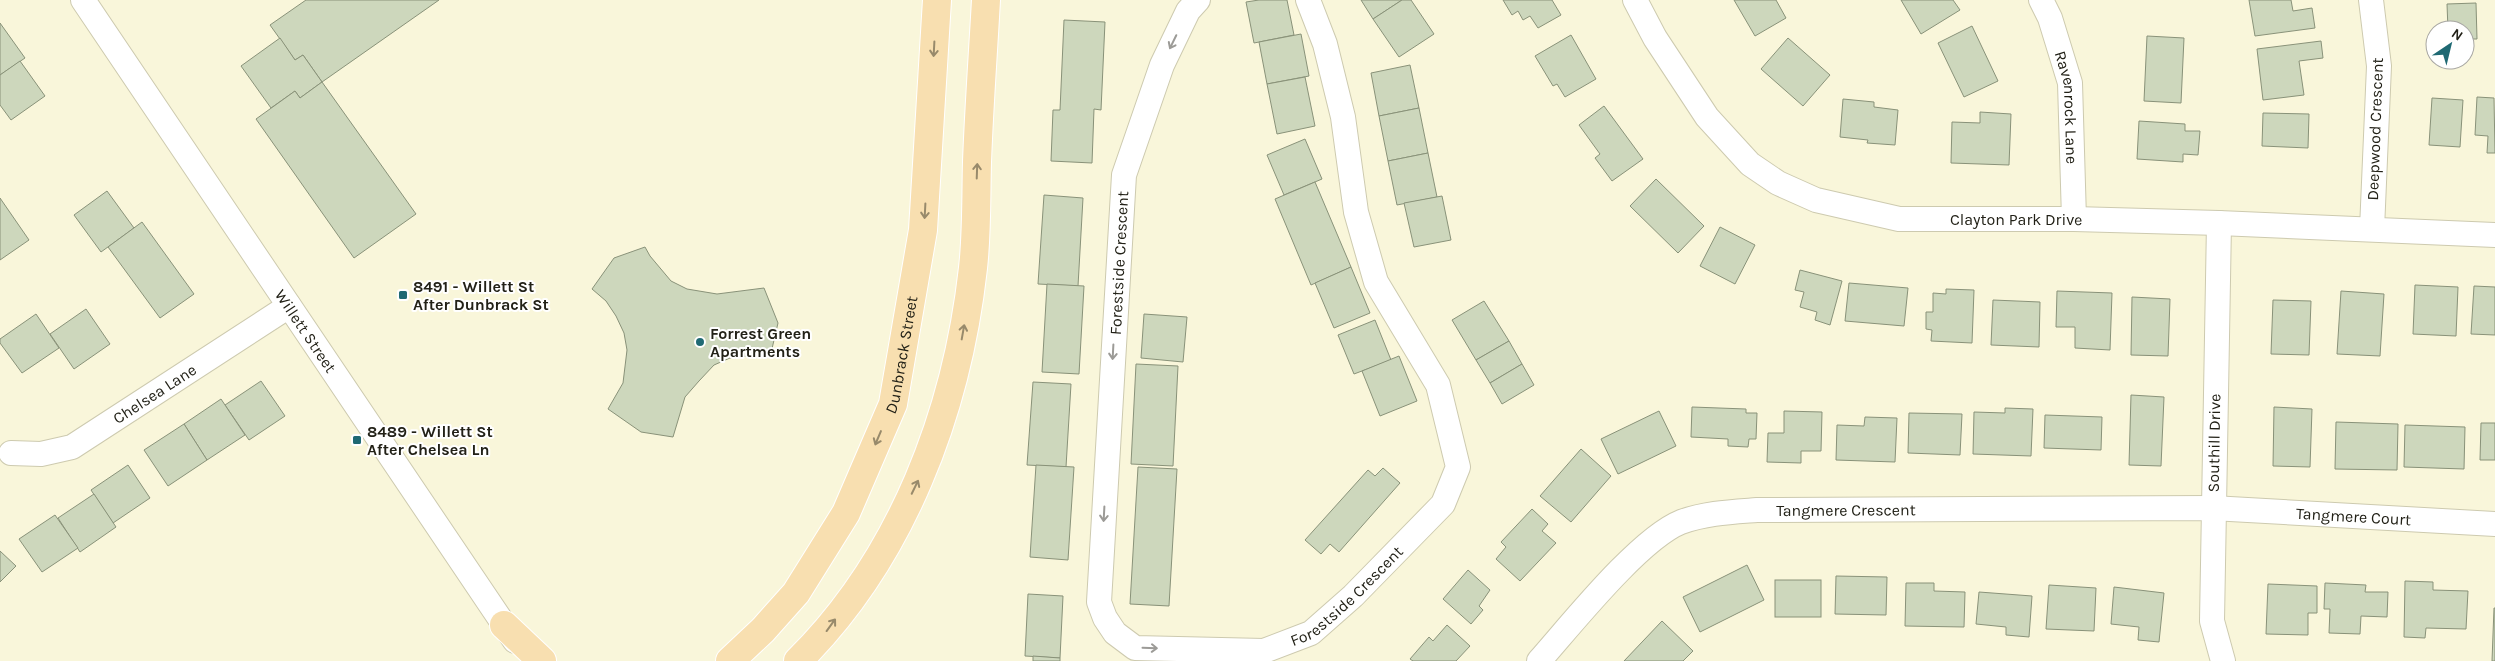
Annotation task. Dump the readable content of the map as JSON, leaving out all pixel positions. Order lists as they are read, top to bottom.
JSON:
{
  "streets": {
    "main road": ["Dunbrack Street"],
    "street": [
      "Ravenrock Lane",
      "Deepwood Crescent",
      "Clayton Park Drive",
      "Forestside Crescent",
      "Willett Street",
      "Chelsea Lane",
      "Southill Drive",
      "Tangmere Crescent",
      "Tangmere Court"
    ]
  },
  "crossings": [
    ["Ravenrock Lane", "Clayton Park Drive"],
    ["Deepwood Crescent", "Clayton Park Drive"],
    ["Clayton Park Drive", "Southill Drive"],
    ["Willett Street", "Chelsea Lane"],
    ["Southill Drive", "Tangmere Crescent"],
    ["Southill Drive", "Tangmere Court"],
    ["Tangmere Crescent", "Tangmere Court"]
  ],
  "places": {
    "transit": ["8491 - Willett St After Dunbrack St", "8489 - Willett St After Chelsea Ln"],
    "other": ["Forrest Green Apartments"]
  },
  "north": "top right"
}
